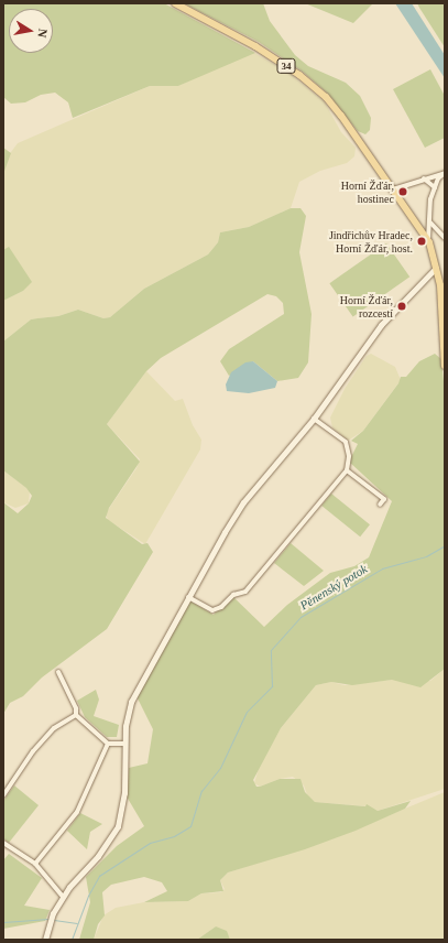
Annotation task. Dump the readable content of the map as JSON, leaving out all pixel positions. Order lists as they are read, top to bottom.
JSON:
{
  "streets": {
    "main road": ["34"]
  },
  "water": ["Pěnenský potok"],
  "places": ["Horní Žďár, hostinec", "Jindřichův Hradec, Horní Žďár, host.", "Horní Žďár, rozcestí"],
  "north": "right"
}
